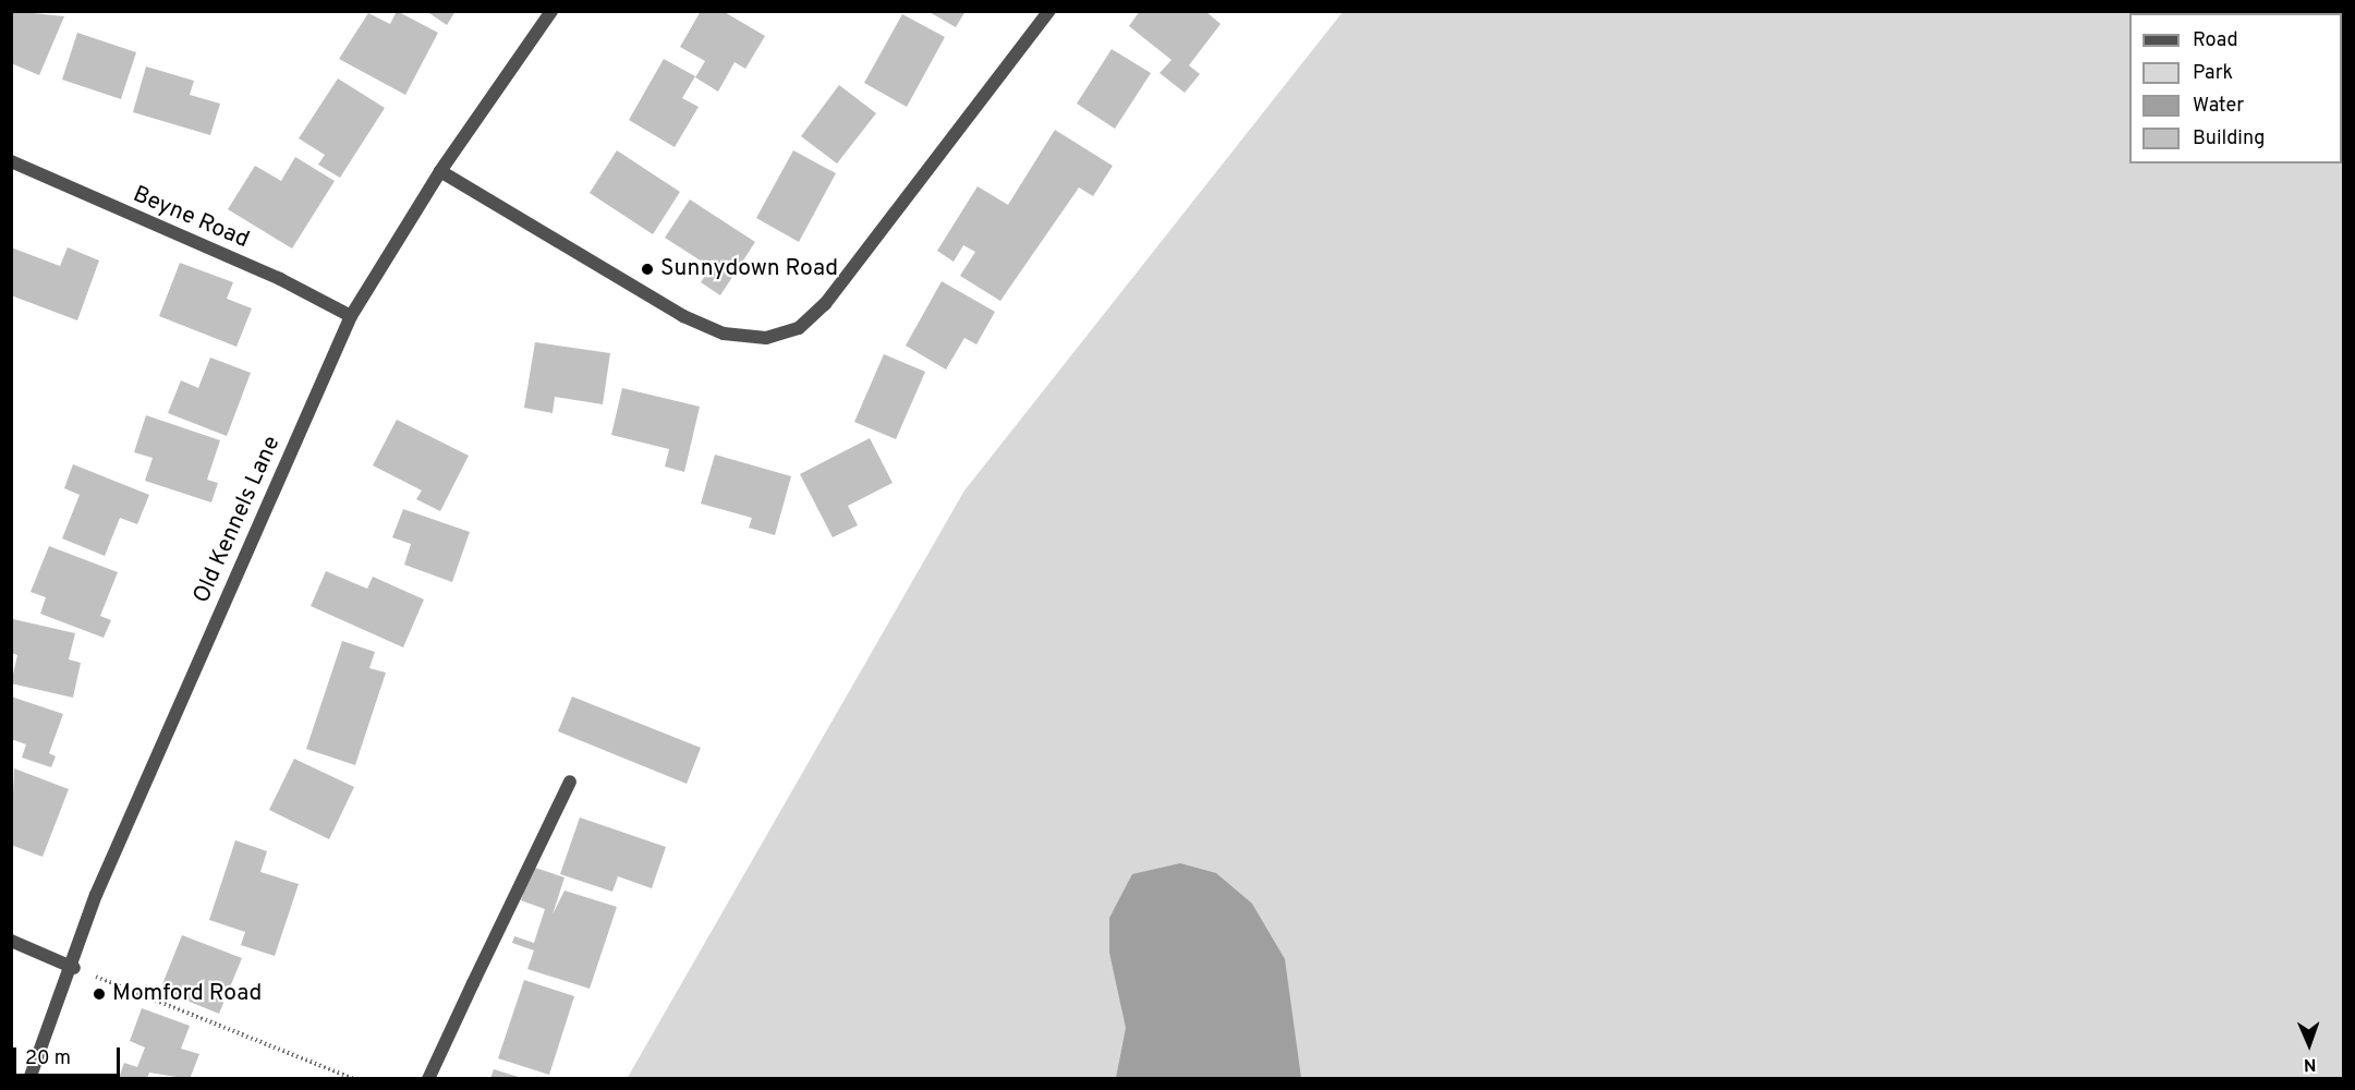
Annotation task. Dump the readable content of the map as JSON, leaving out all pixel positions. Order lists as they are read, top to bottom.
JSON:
{
  "streets": {
    "street": ["Beyne Road", "Old Kennels Lane"]
  },
  "crossings": [
    ["Beyne Road", "Old Kennels Lane"]
  ],
  "places": ["Sunnydown Road", "Momford Road"],
  "legend": [
    "Road",
    "Park",
    "Water",
    "Building"
  ],
  "scale_bar": "20 m",
  "north": "bottom"
}
